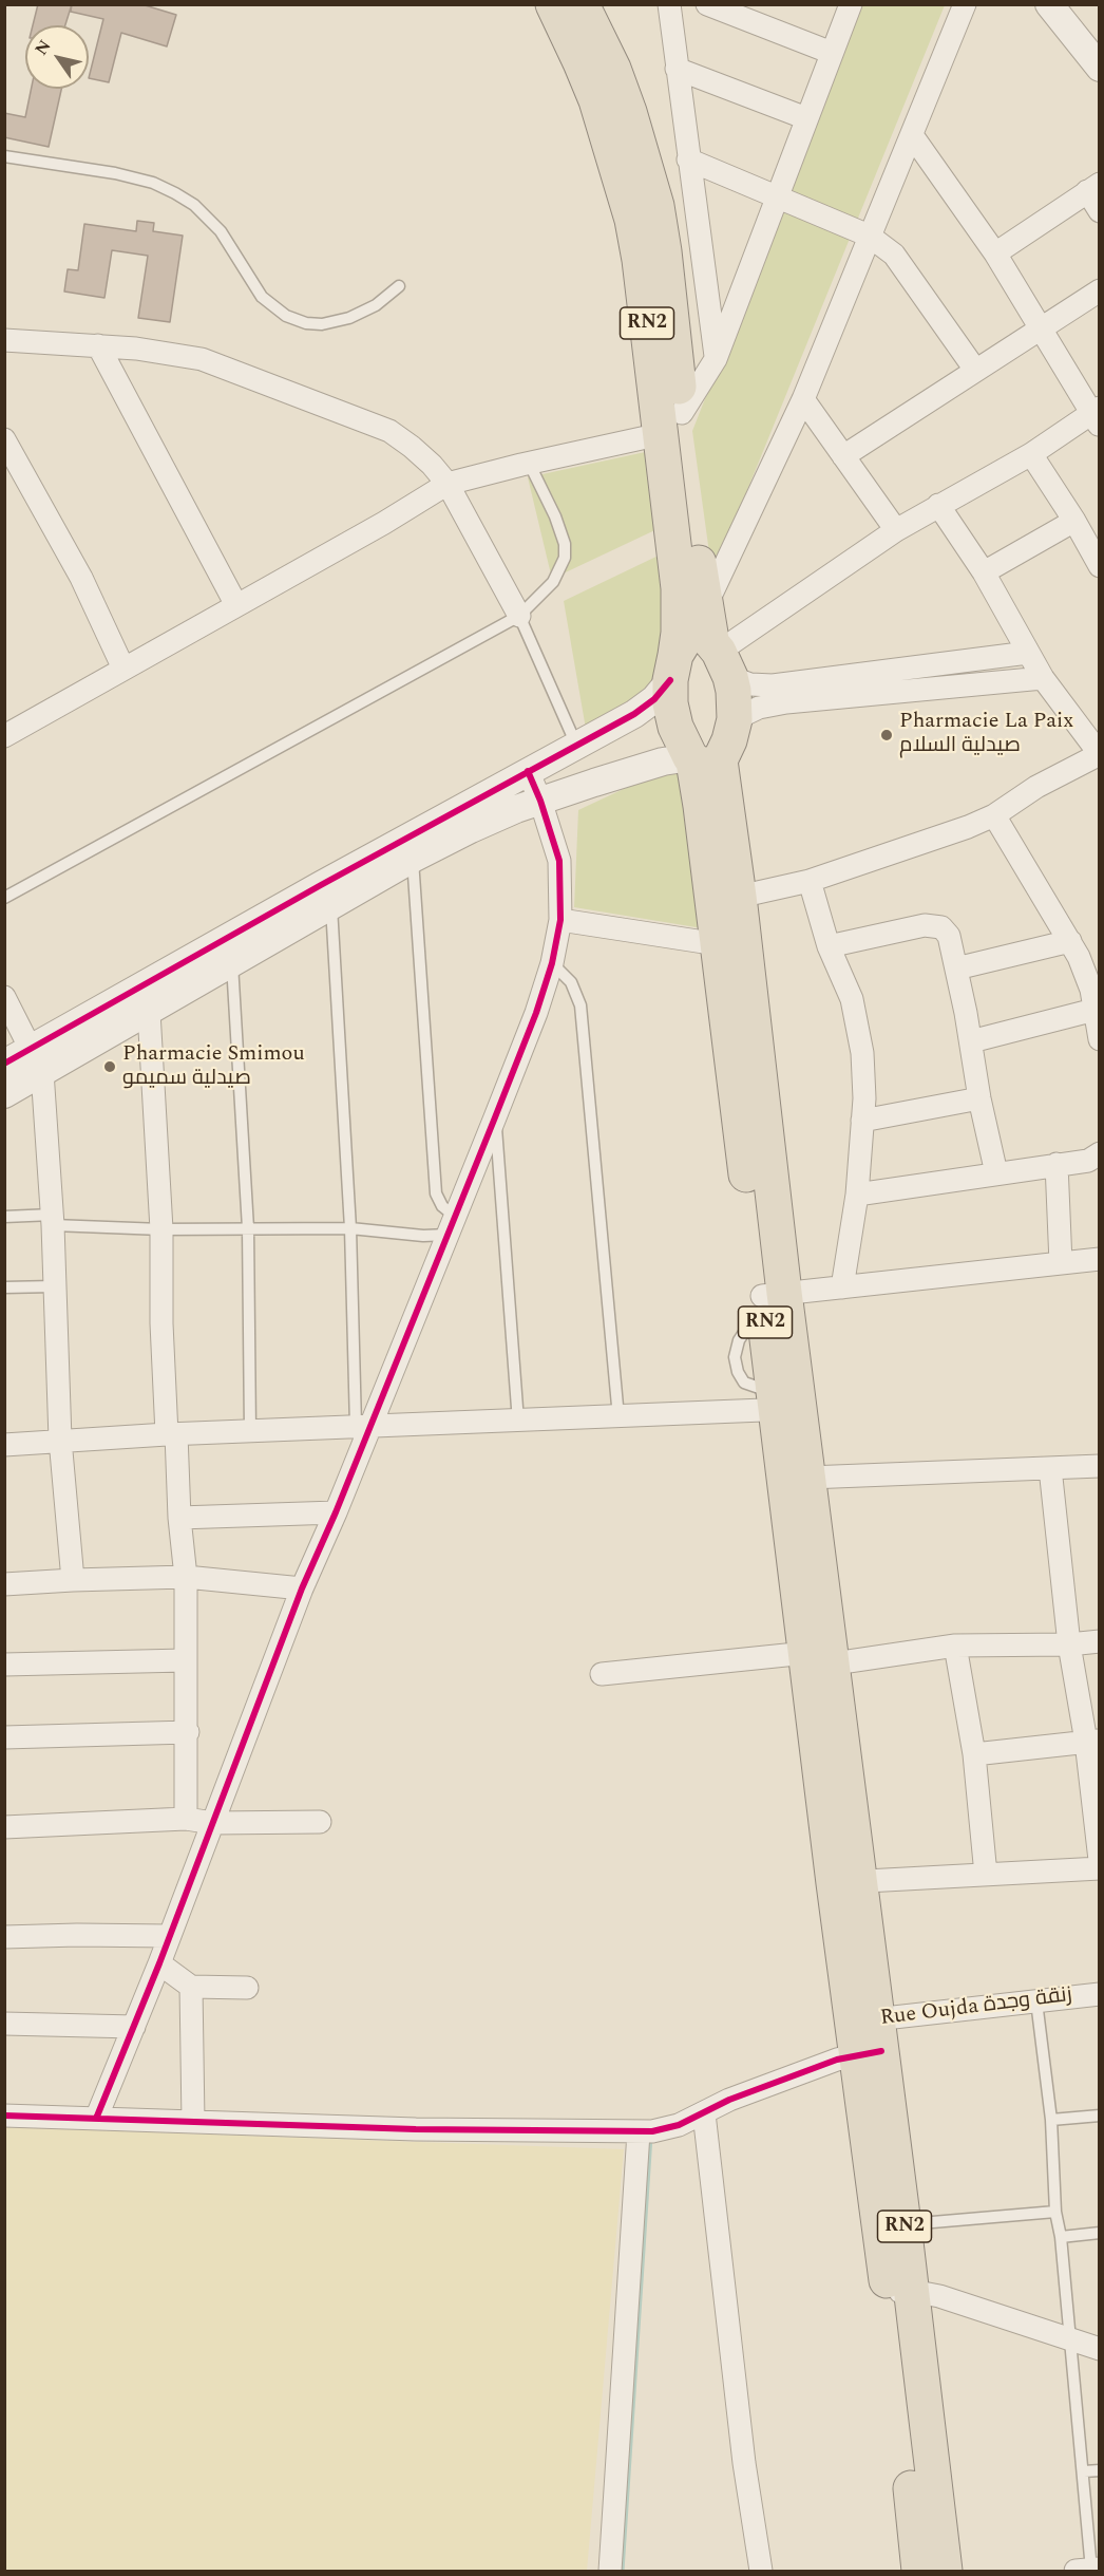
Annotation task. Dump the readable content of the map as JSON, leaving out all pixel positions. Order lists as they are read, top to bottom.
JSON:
{
  "streets": {
    "highway": ["RN2"],
    "street": ["Rue Oujda زنقة وجدة"]
  },
  "crossings": [
    ["RN2", "Rue Oujda زنقة وجدة"]
  ],
  "places": ["Pharmacie La Paix صيدلية السلام", "Pharmacie Smimou صيدلية سميمو"],
  "north": "top left"
}
